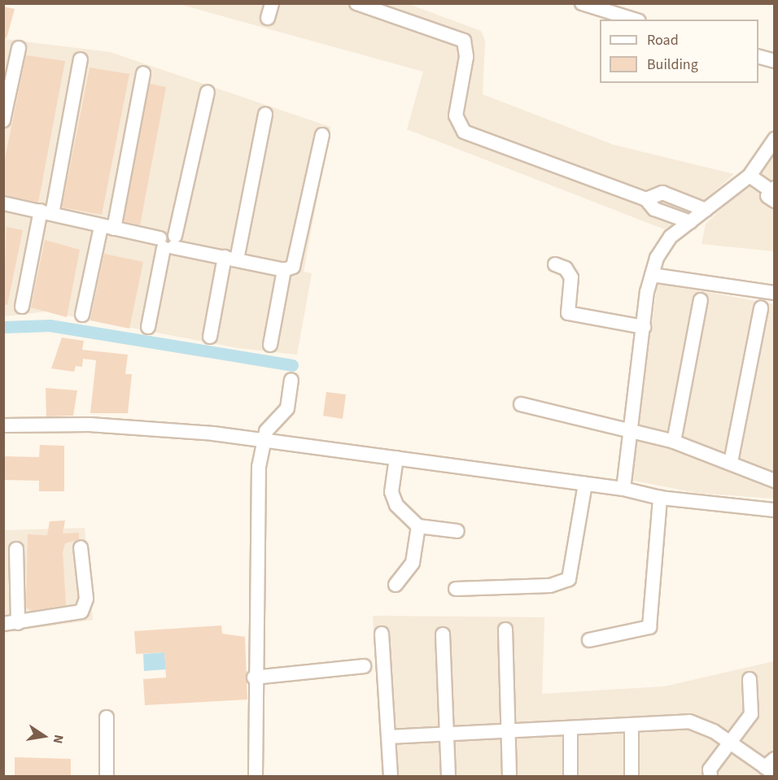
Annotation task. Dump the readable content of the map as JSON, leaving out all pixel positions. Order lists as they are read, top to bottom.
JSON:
{
  "legend": ["Road", "Building"],
  "north": "right"
}
